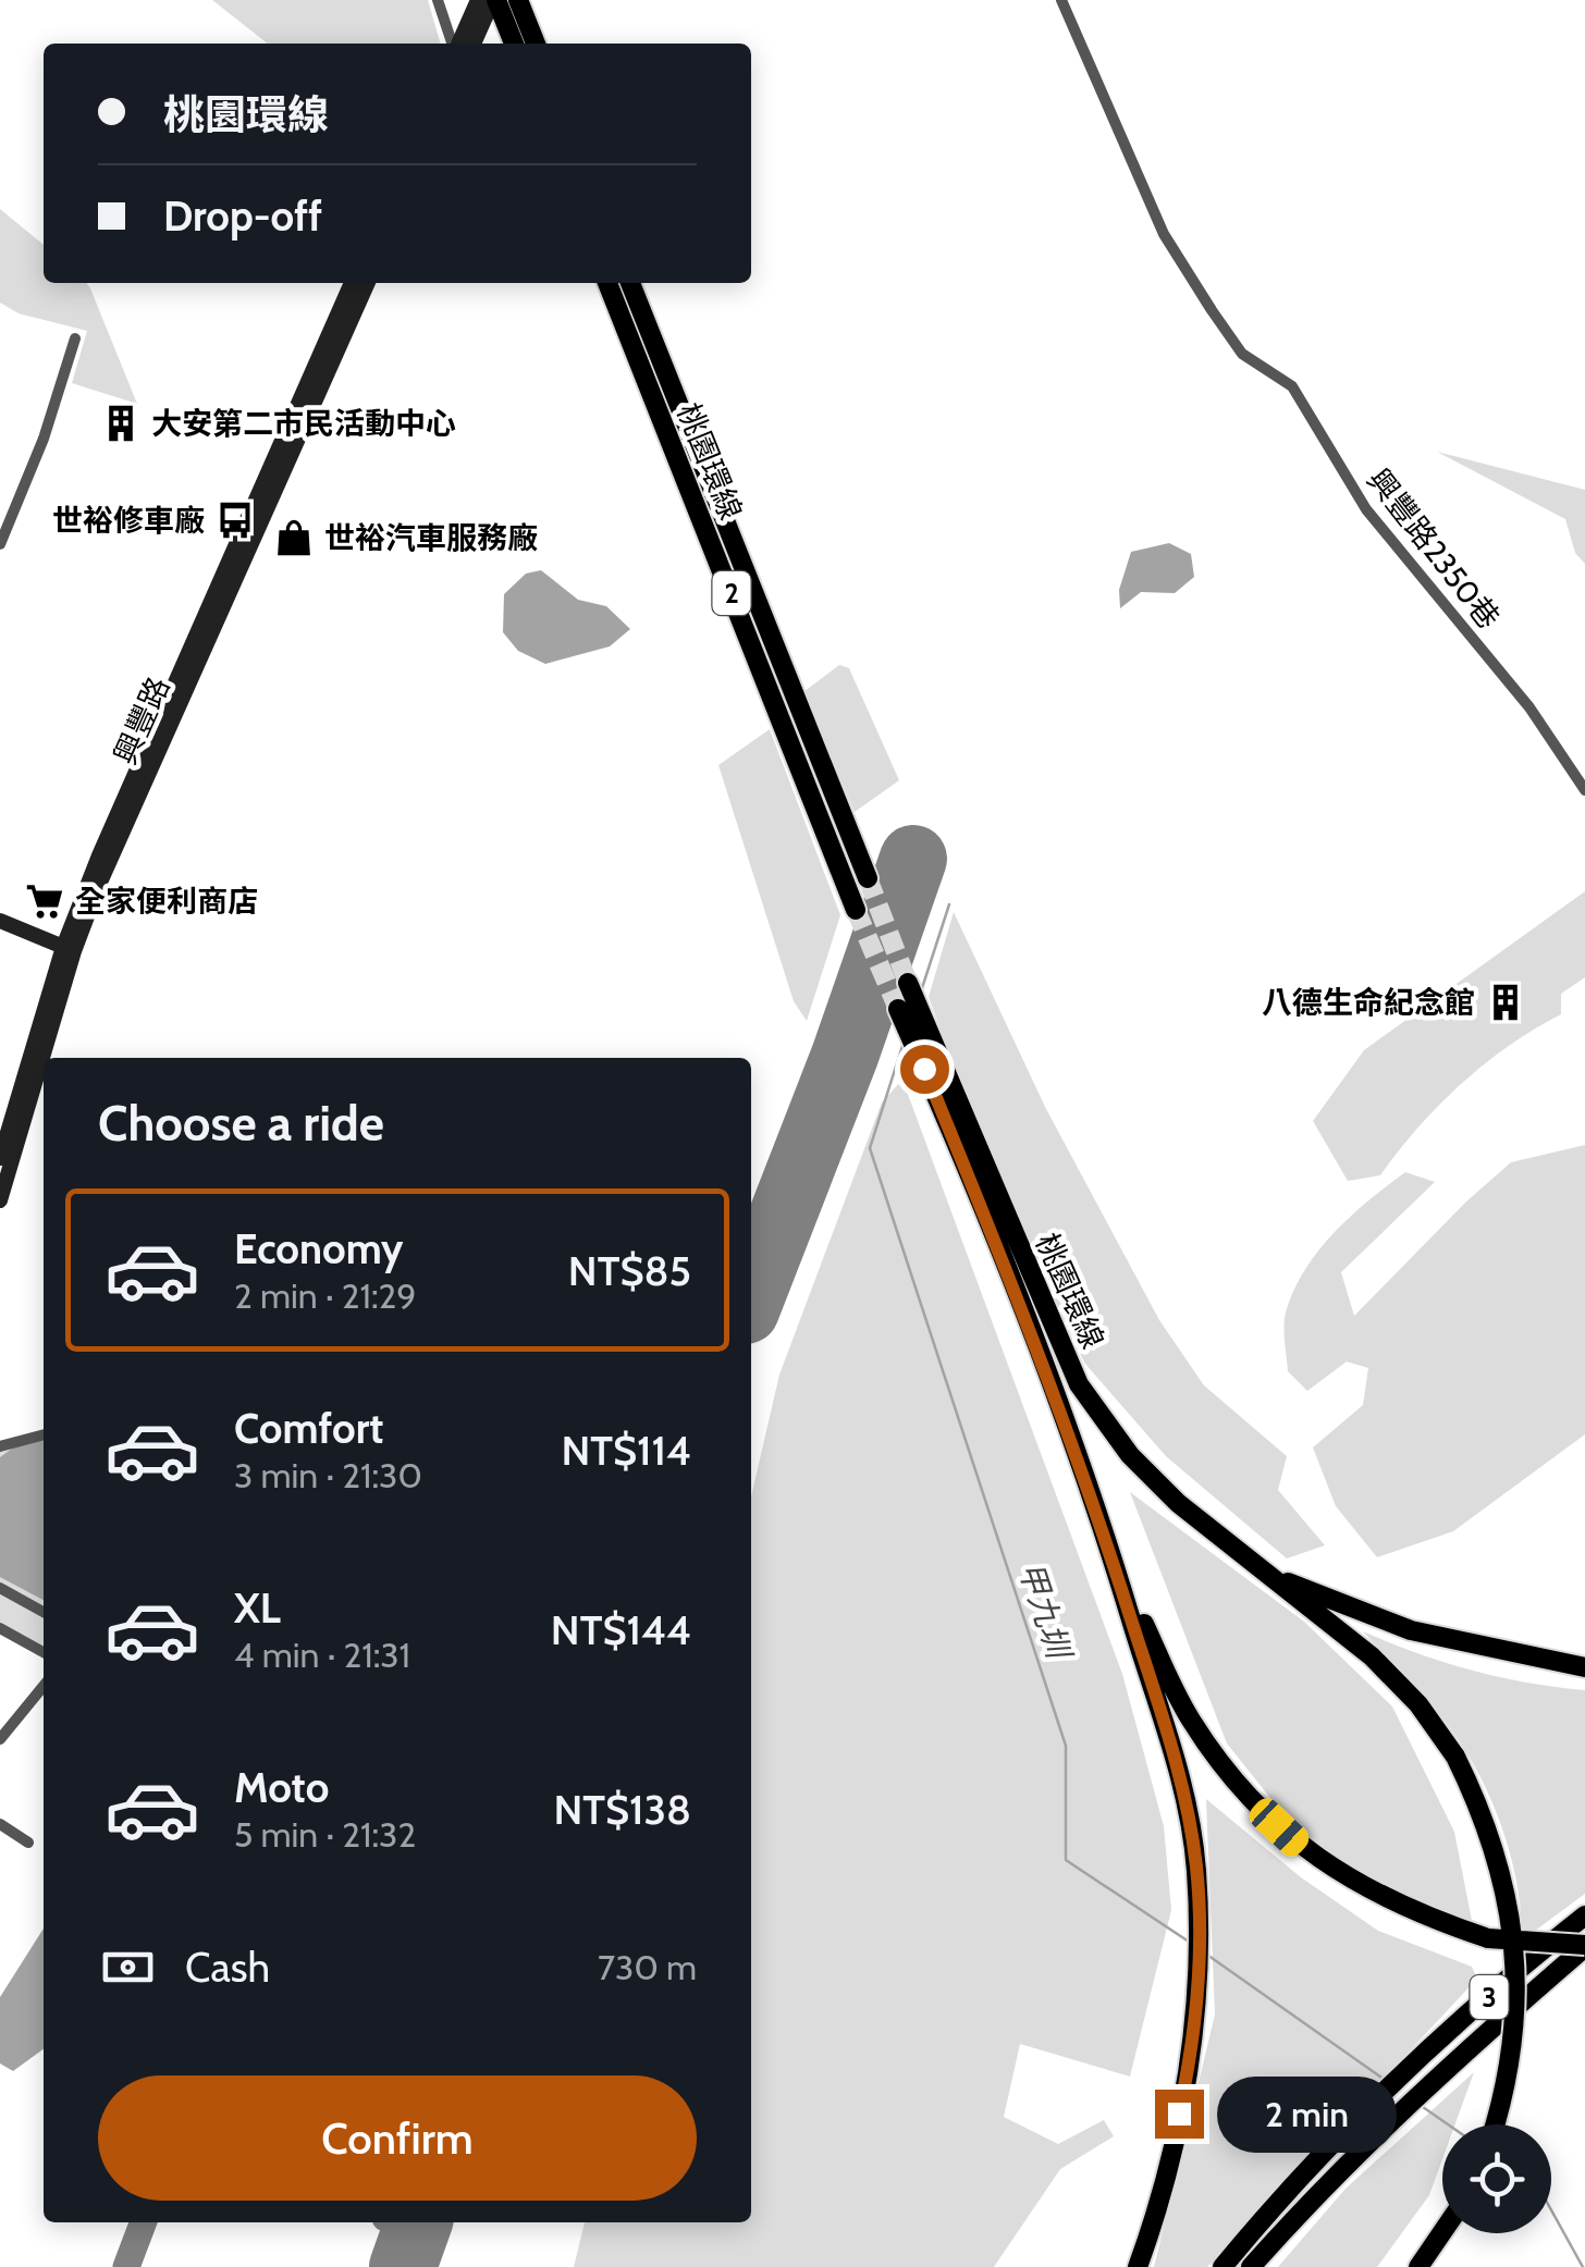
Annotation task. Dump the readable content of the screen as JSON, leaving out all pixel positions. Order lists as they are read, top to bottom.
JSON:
{
  "streets": {
    "highway": ["桃園環線", "2", "3"],
    "main road": ["興豐路"],
    "street": ["興豐路2350巷"]
  },
  "water": ["甲九圳"],
  "places": {
    "building": ["大安第二市民活動中心", "八德生命紀念館"],
    "bus stop": ["世裕修車廠"],
    "shop": ["世裕汽車服務廠"],
    "supermarket": ["全家便利商店"]
  },
  "page": {
    "banner": ["桃園環線", "Drop-off"],
    "heading": "Choose a ride",
    "list": [
      {
        "name": "Economy",
        "note": "2 min · 21:29",
        "value": "NT$85"
      },
      {
        "name": "Comfort",
        "note": "3 min · 21:30",
        "value": "NT$114"
      },
      {
        "name": "XL",
        "note": "4 min · 21:31",
        "value": "NT$144"
      },
      {
        "name": "Moto",
        "note": "5 min · 21:32",
        "value": "NT$138"
      }
    ],
    "pay": ["Cash", "730 m"],
    "buttons": "Confirm",
    "bubble": "2 min"
  }
}
